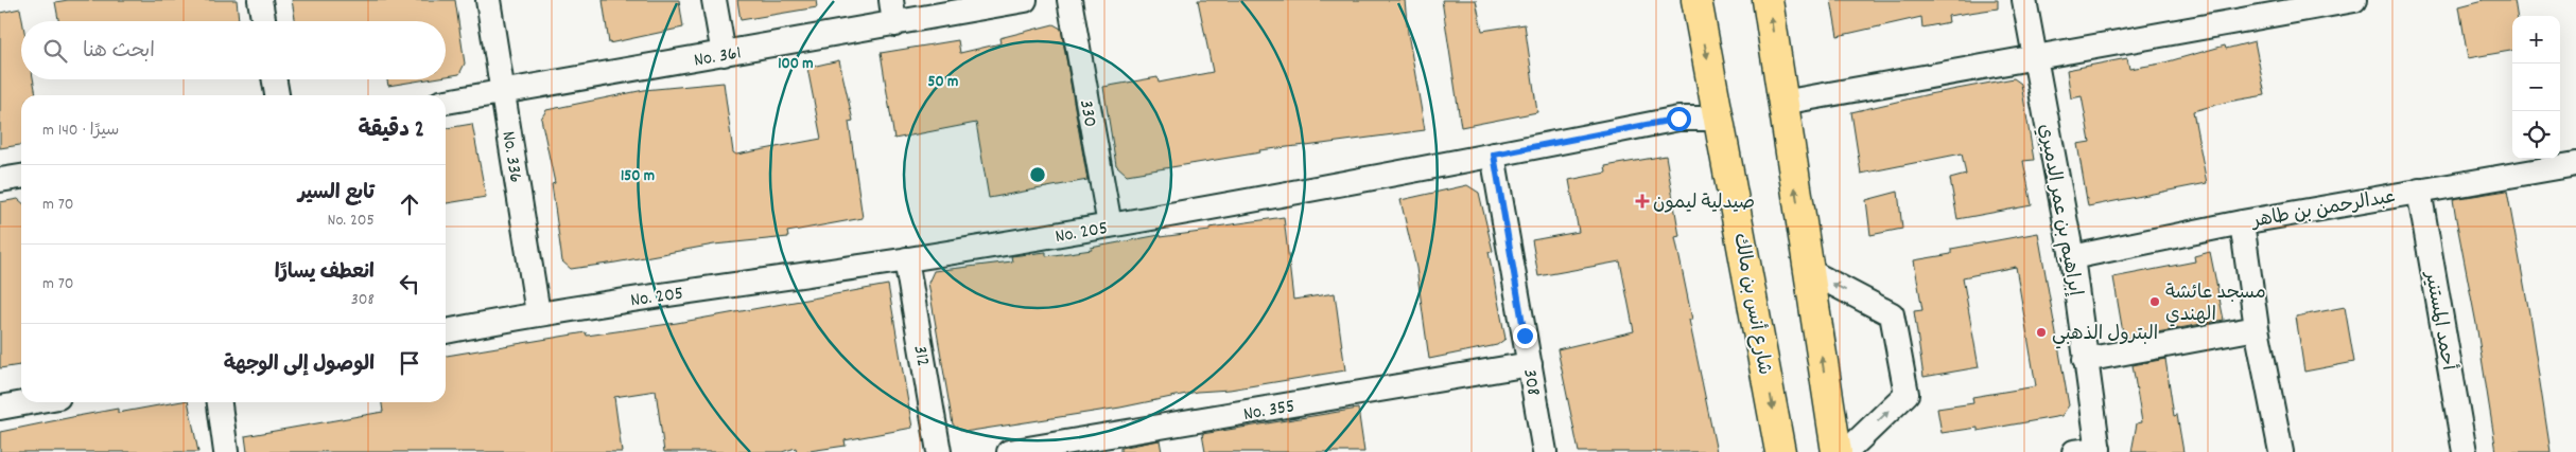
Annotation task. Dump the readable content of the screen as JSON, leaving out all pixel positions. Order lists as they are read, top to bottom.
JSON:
{
  "streets": {
    "main road": ["شارع أنس بن مالك"],
    "street": [
      "No. 361",
      "330",
      "No. 336",
      "عبدالرحمن بن طاهر",
      "إبراهيم بن عمر الدميري",
      "No. 205",
      "أحمد المستنير",
      "312",
      "308",
      "No. 355"
    ]
  },
  "crossings": [
    ["No. 361", "No. 336"],
    ["330", "No. 205"],
    ["No. 336", "No. 205"],
    ["عبدالرحمن بن طاهر", "إبراهيم بن عمر الدميري"],
    ["عبدالرحمن بن طاهر", "أحمد المستنير"],
    ["No. 205", "شارع أنس بن مالك"],
    ["No. 205", "312"],
    ["No. 205", "308"],
    ["308", "No. 355"]
  ],
  "places": {
    "health": ["صيدلية ليمون"],
    "other": ["مسجد عائشة الهندي", "البترول الذهبي"]
  },
  "page": {
    "map_buttons": ["+", "−"],
    "search": "ابحث هنا",
    "heading": ["2 دقيقة", "سيرًا · 140 m"],
    "list": [
      ["تابع السير", "No. 205", "70 m"],
      ["انعطف يسارًا", "308", "70 m"],
      "الوصول إلى الوجهة"
    ]
  },
  "rings": ["100 m", "50 m", "150 m"]
}
